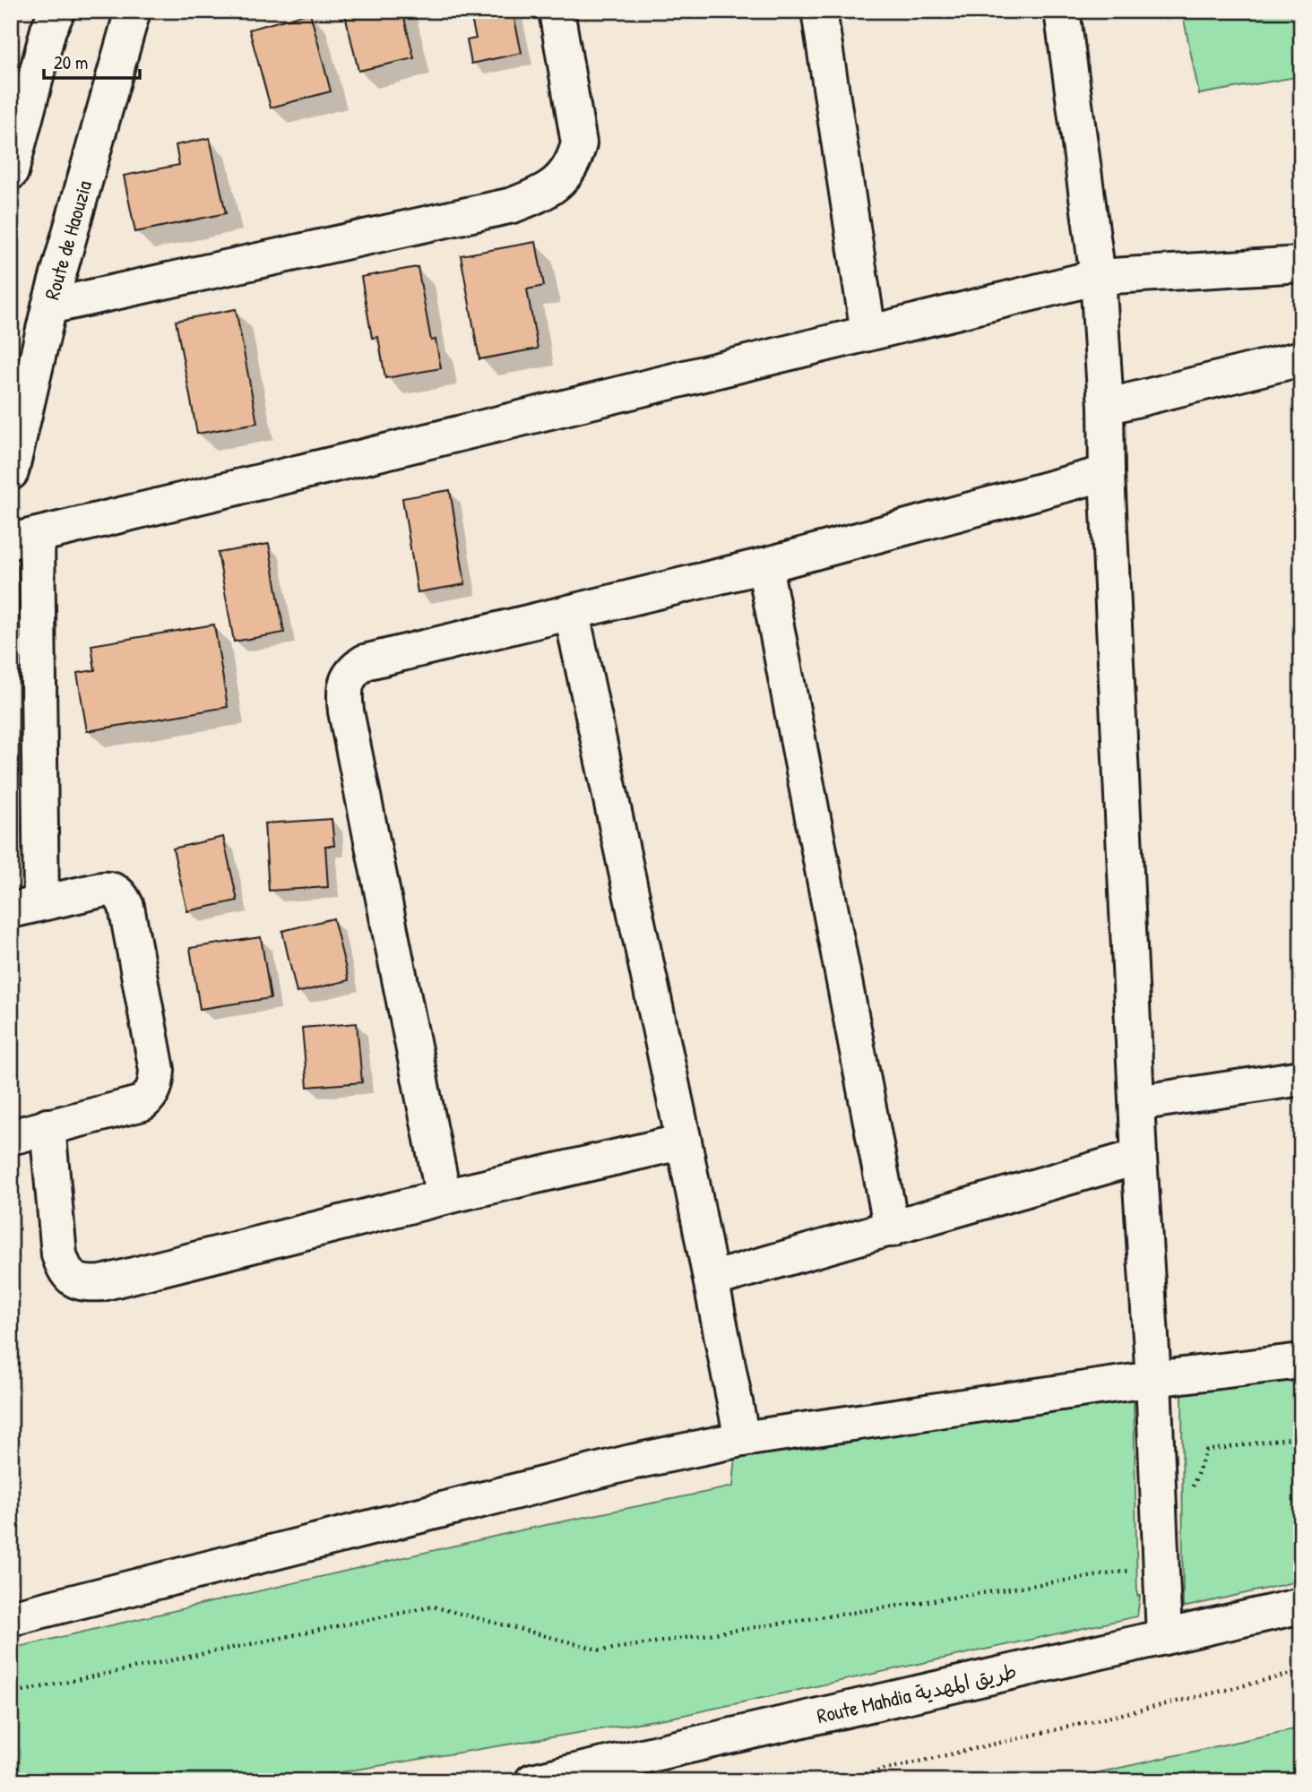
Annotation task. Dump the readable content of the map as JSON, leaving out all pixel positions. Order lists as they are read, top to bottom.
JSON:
{
  "streets": {
    "street": ["Route de Haouzia", "Route Mahdia طريق المهدية"]
  },
  "scale_bar": "20 m"
}
